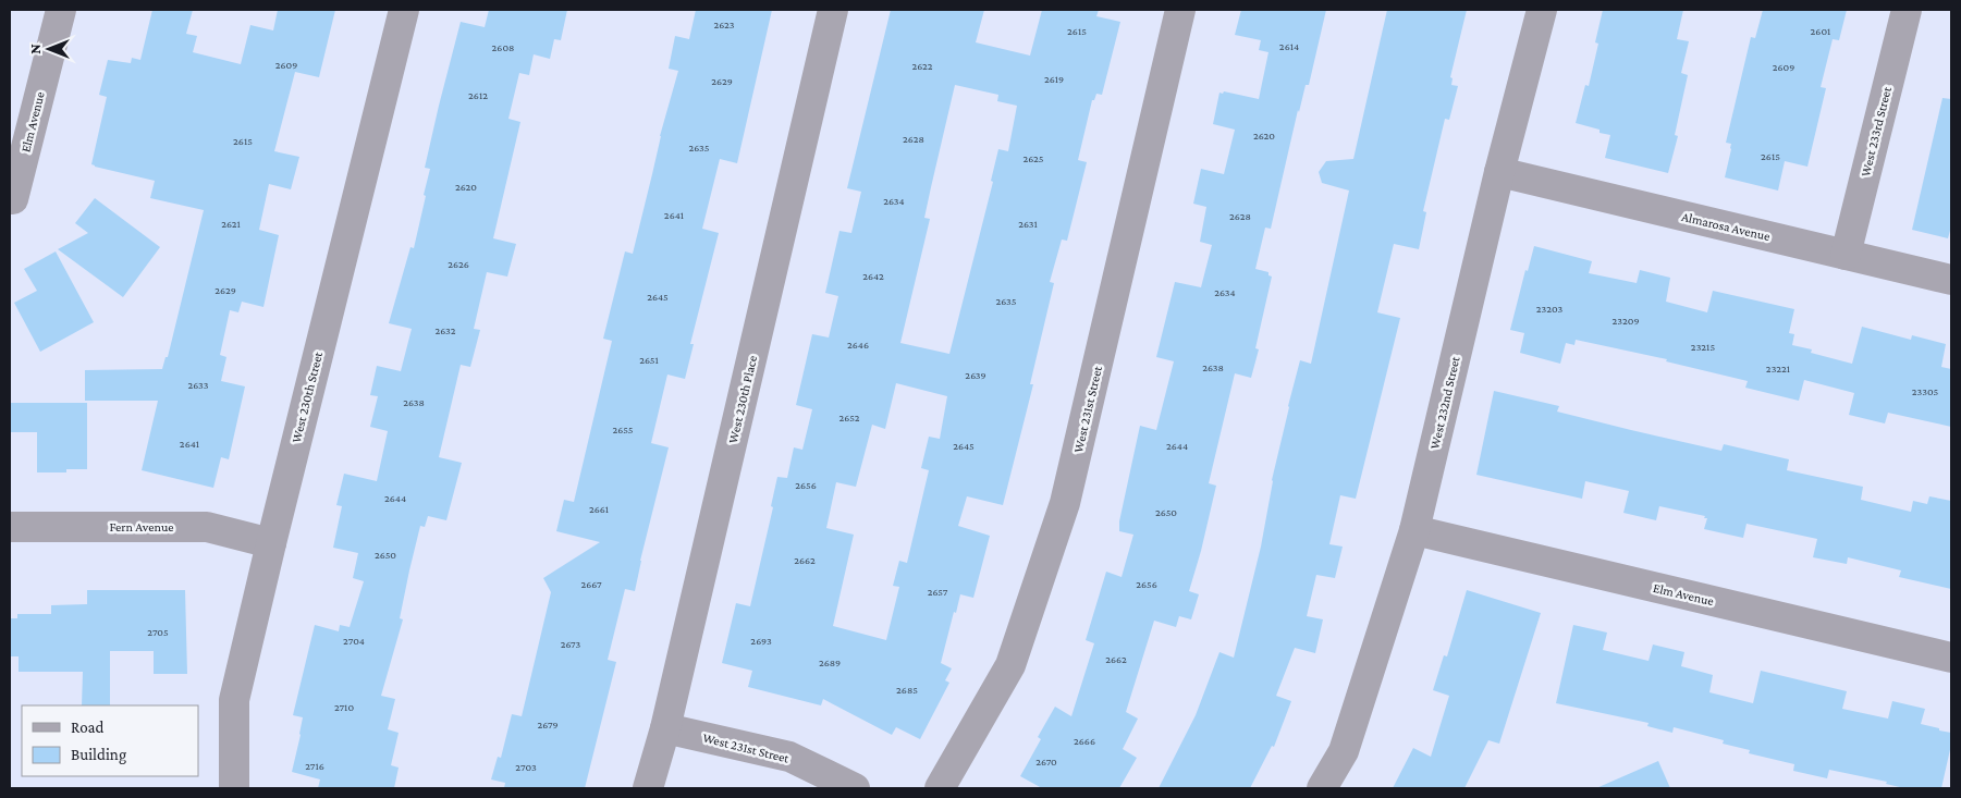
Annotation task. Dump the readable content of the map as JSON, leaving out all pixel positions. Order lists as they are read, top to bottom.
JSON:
{
  "streets": {
    "street": [
      "Elm Avenue",
      "West 233rd Street",
      "Almarosa Avenue",
      "West 230th Street",
      "West 230th Place",
      "West 232nd Street",
      "West 231st Street",
      "Fern Avenue"
    ]
  },
  "crossings": [
    ["Elm Avenue", "West 232nd Street"],
    ["West 233rd Street", "Almarosa Avenue"],
    ["Almarosa Avenue", "West 232nd Street"],
    ["West 230th Street", "Fern Avenue"],
    ["West 230th Place", "West 231st Street"]
  ],
  "house_numbers": [
    "2623",
    "2615",
    "2601",
    "2614",
    "2608",
    "2609",
    "2622",
    "2609",
    "2619",
    "2629",
    "2612",
    "2620",
    "2628",
    "2615",
    "2635",
    "2615",
    "2625",
    "2620",
    "2634",
    "2641",
    "2628",
    "2621",
    "2631",
    "2626",
    "2642",
    "2629",
    "2634",
    "2645",
    "2635",
    "23203",
    "23209",
    "2632",
    "2646",
    "23215",
    "2651",
    "2638",
    "23221",
    "2639",
    "2633",
    "23305",
    "2638",
    "2652",
    "2655",
    "2641",
    "2645",
    "2644",
    "2656",
    "2644",
    "2661",
    "2650",
    "2650",
    "2662",
    "2667",
    "2656",
    "2657",
    "2705",
    "2704",
    "2693",
    "2673",
    "2662",
    "2689",
    "2685",
    "2710",
    "2679",
    "2666",
    "2670",
    "2716",
    "2703"
  ],
  "legend": ["Road", "Building"],
  "north": "left"
}
